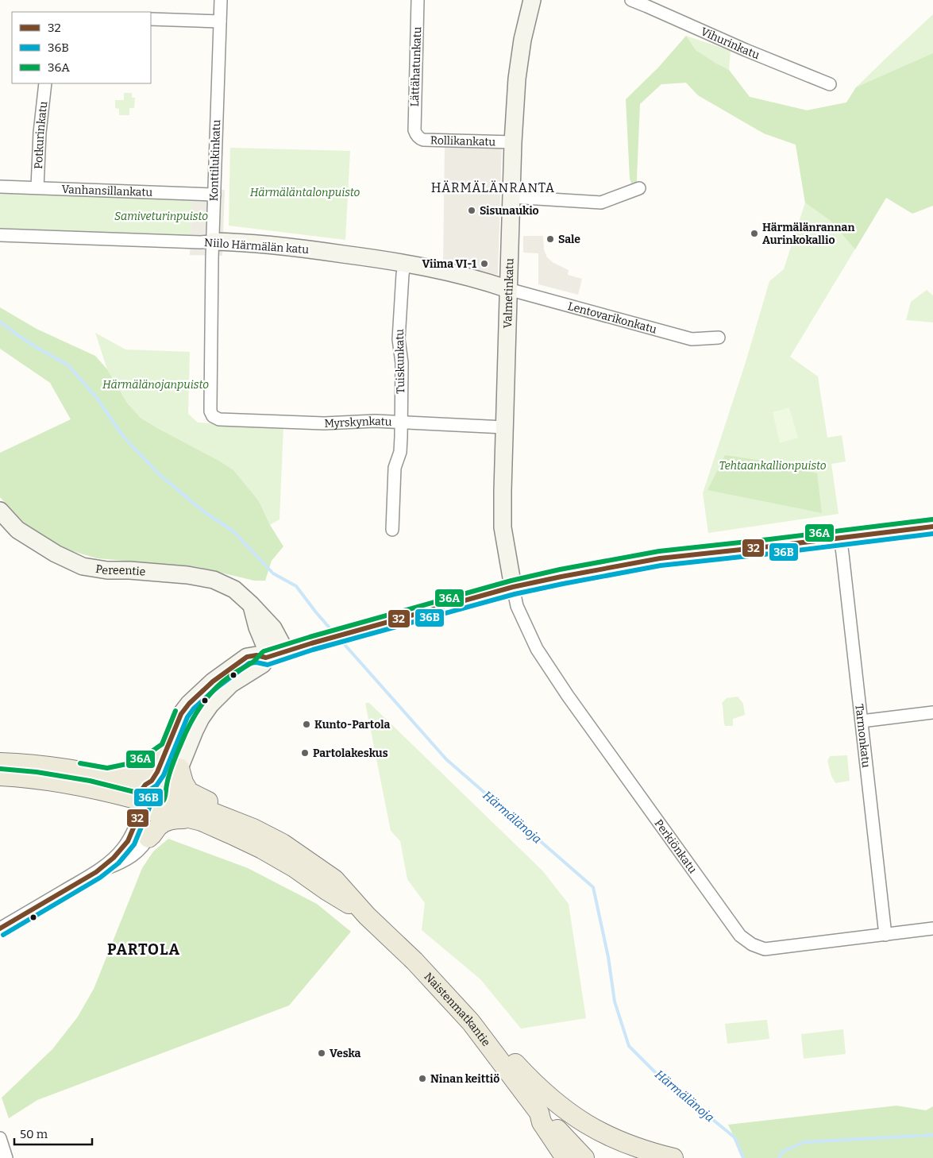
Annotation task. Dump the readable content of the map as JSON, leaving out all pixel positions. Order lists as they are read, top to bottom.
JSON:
{
  "streets": {
    "main road": ["Naistenmatkantie"],
    "street": [
      "Vihurinkatu",
      "Lättähatunkatu",
      "Potkurinkatu",
      "Rollikankatu",
      "Konttilukinkatu",
      "Vanhansillankatu",
      "Niilo Härmälän katu",
      "Valmetinkatu",
      "Lentovarikonkatu",
      "Tuiskunkatu",
      "Myrskynkatu",
      "Pereentie",
      "Tarmonkatu",
      "Perkiönkatu"
    ]
  },
  "crossings": [
    ["Lättähatunkatu", "Rollikankatu"],
    ["Potkurinkatu", "Vanhansillankatu"],
    ["Rollikankatu", "Valmetinkatu"],
    ["Konttilukinkatu", "Vanhansillankatu"],
    ["Konttilukinkatu", "Niilo Härmälän katu"],
    ["Konttilukinkatu", "Myrskynkatu"],
    ["Niilo Härmälän katu", "Valmetinkatu"],
    ["Niilo Härmälän katu", "Lentovarikonkatu"],
    ["Niilo Härmälän katu", "Tuiskunkatu"],
    ["Valmetinkatu", "Lentovarikonkatu"],
    ["Valmetinkatu", "Myrskynkatu"],
    ["Valmetinkatu", "Perkiönkatu"],
    ["Tuiskunkatu", "Myrskynkatu"],
    ["Tarmonkatu", "Perkiönkatu"]
  ],
  "districts": ["HÄRMÄLÄNRANTA", "PARTOLA"],
  "water": ["Härmälänoja"],
  "parks": [
    "Härmäläntalonpuisto",
    "Samiveturinpuisto",
    "Härmälänojanpuisto",
    "Tehtaankallionpuisto"
  ],
  "places": [
    "Sisunaukio",
    "Härmälänrannan Aurinkokallio",
    "Sale",
    "Viima VI-1",
    "Kunto-Partola",
    "Partolakeskus",
    "Veska",
    "Ninan keittiö"
  ],
  "lines": ["transit line 36A", "transit line 32", "transit line 36B"],
  "legend": ["32", "36B", "36A"],
  "scale_bar": "50 m"
}
